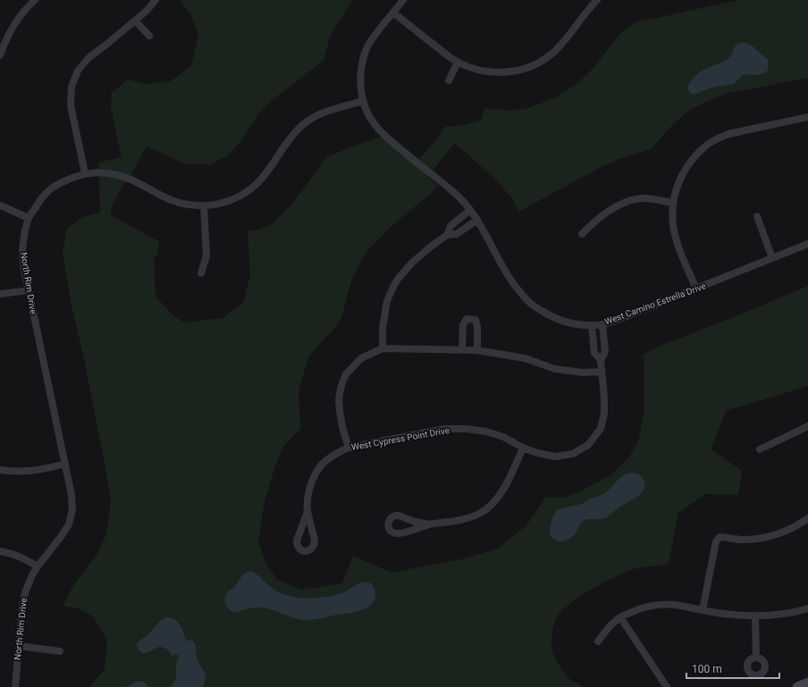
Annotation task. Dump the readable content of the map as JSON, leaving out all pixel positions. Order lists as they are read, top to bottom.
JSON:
{
  "streets": {
    "street": ["North Rim Drive", "West Camino Estrella Drive", "West Cypress Point Drive"]
  },
  "crossings": [
    ["North Rim Drive", "West Camino Estrella Drive"],
    ["West Camino Estrella Drive", "West Cypress Point Drive"]
  ],
  "scale_bar": "100 m"
}
